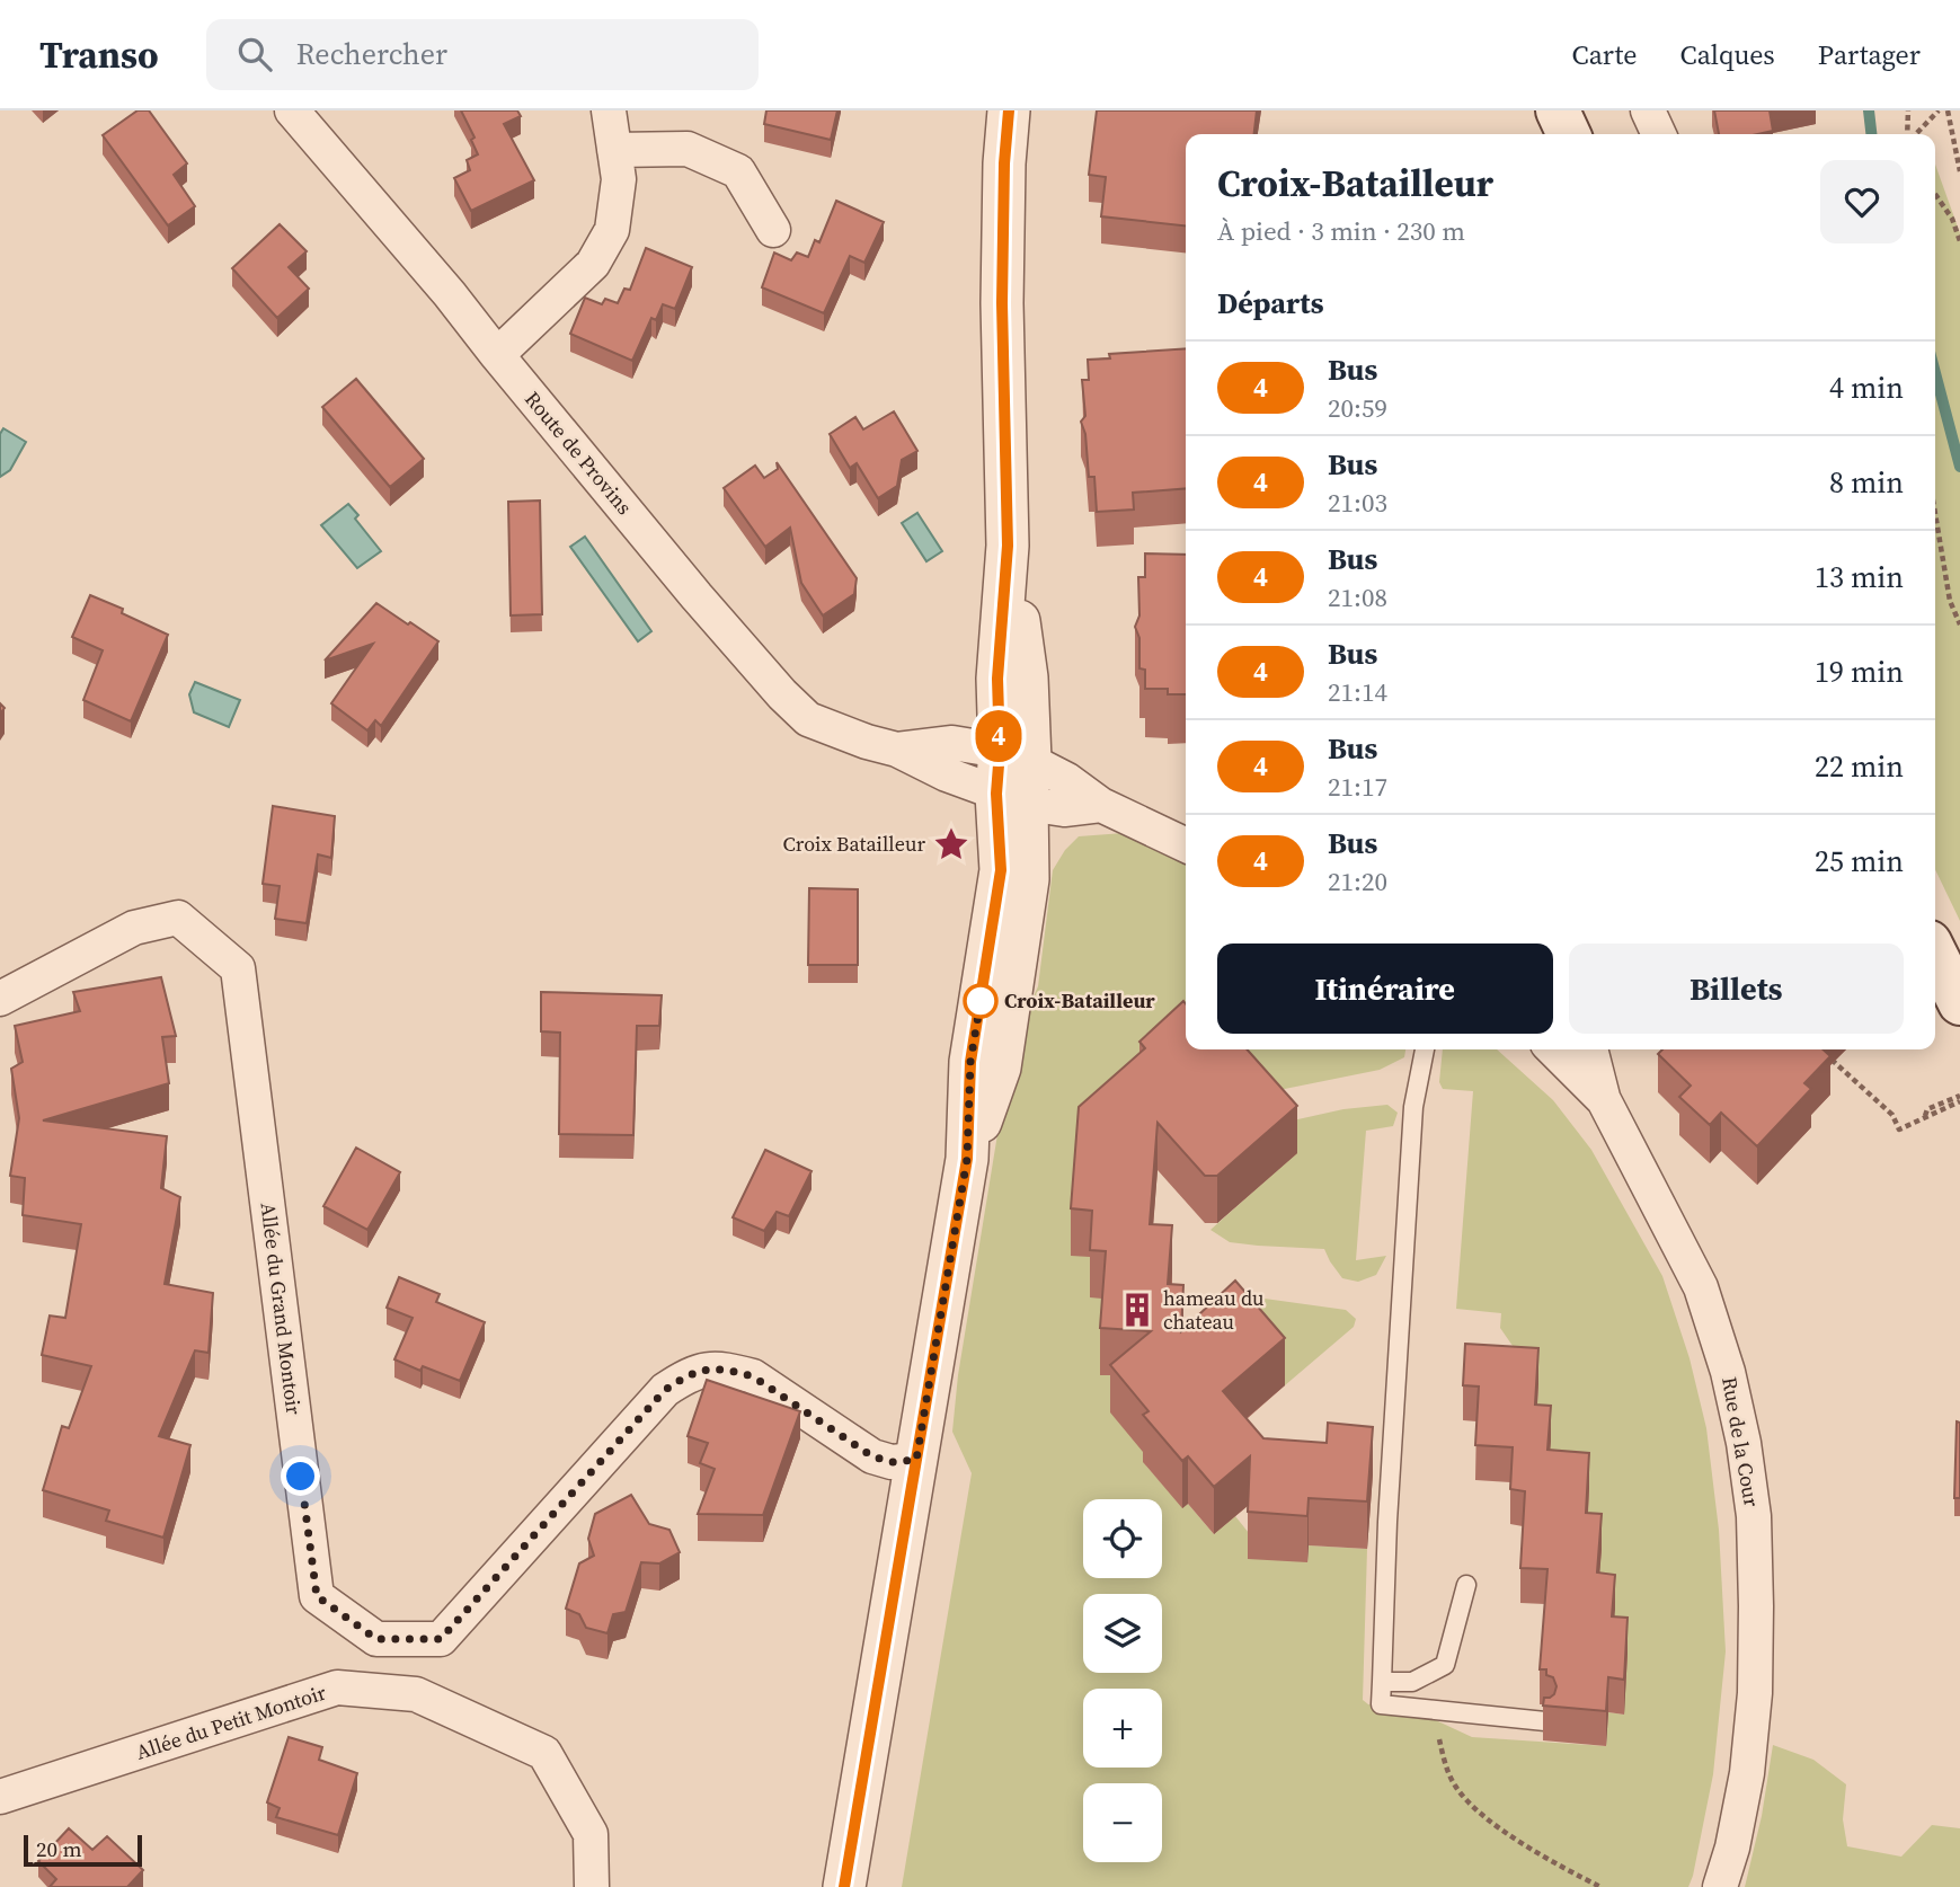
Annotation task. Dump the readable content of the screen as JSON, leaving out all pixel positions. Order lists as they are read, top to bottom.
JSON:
{
  "streets": {
    "street": [
      "Route de Provins",
      "Allée du Grand Montoir",
      "Rue de la Cour",
      "Allée du Petit Montoir"
    ]
  },
  "places": {
    "place": ["Croix Batailleur"],
    "other": ["Croix-Batailleur"],
    "building": ["hameau du chateau"]
  },
  "lines": ["bus line 4"],
  "scale_bar": "20 m",
  "page": {
    "header": "Transo",
    "search": "Rechercher",
    "nav": ["Carte", "Calques", "Partager"],
    "on_map": "4",
    "heading": [
      ["Croix-Batailleur", "À pied · 3 min · 230 m"],
      "Départs"
    ],
    "list": [
      {
        "mark": "4",
        "name": "Bus",
        "note": "20:59",
        "value": "4 min"
      },
      {
        "mark": "4",
        "name": "Bus",
        "note": "21:03",
        "value": "8 min"
      },
      {
        "mark": "4",
        "name": "Bus",
        "note": "21:08",
        "value": "13 min"
      },
      {
        "mark": "4",
        "name": "Bus",
        "note": "21:14",
        "value": "19 min"
      },
      {
        "mark": "4",
        "name": "Bus",
        "note": "21:17",
        "value": "22 min"
      },
      {
        "mark": "4",
        "name": "Bus",
        "note": "21:20",
        "value": "25 min"
      }
    ],
    "buttons": ["Itinéraire", "Billets"],
    "map_buttons": ["+", "−"],
    "scale": "20 m"
  }
}
